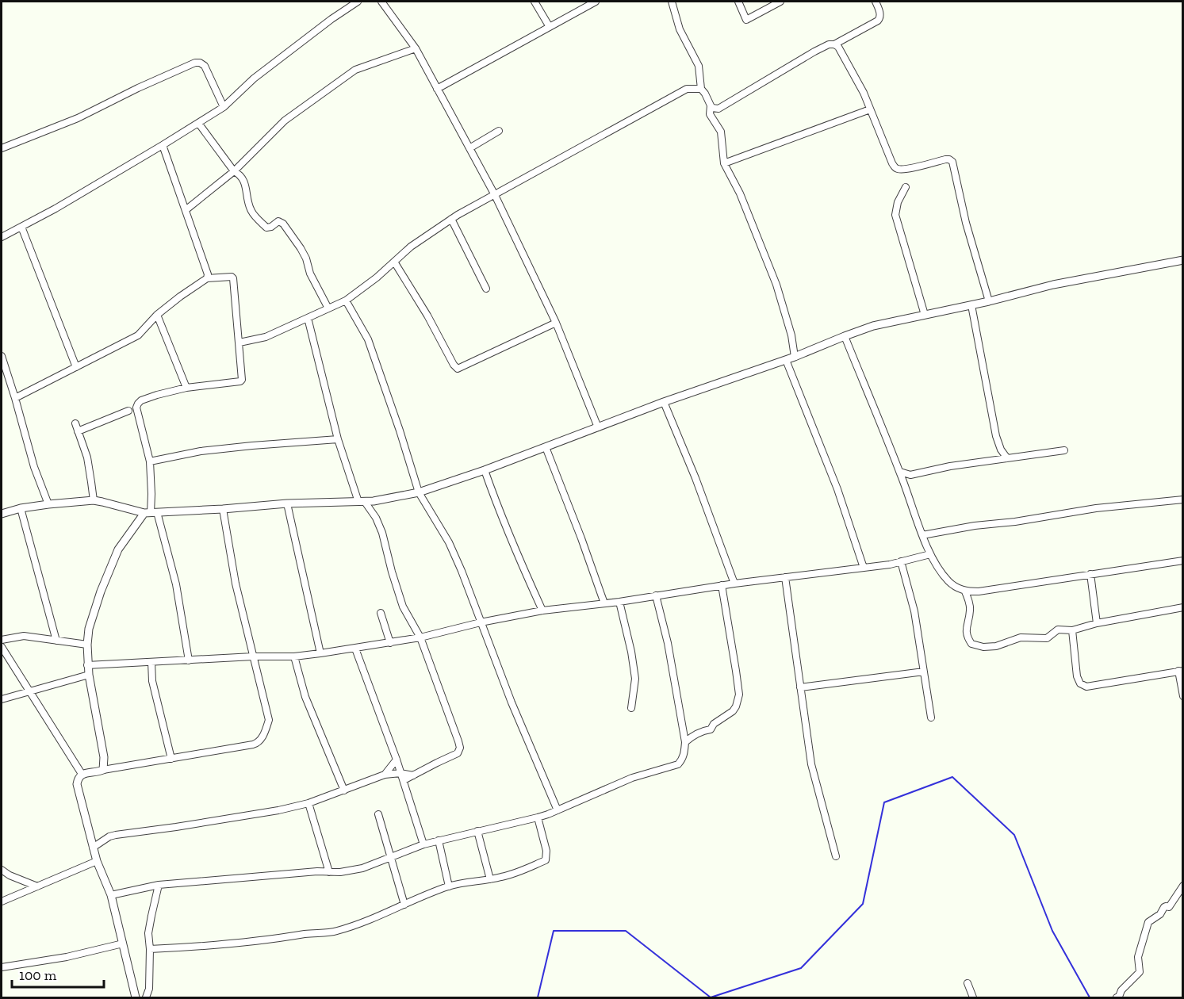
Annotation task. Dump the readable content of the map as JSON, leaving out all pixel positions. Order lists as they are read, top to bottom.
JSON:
{
  "scale_bar": "100 m"
}
